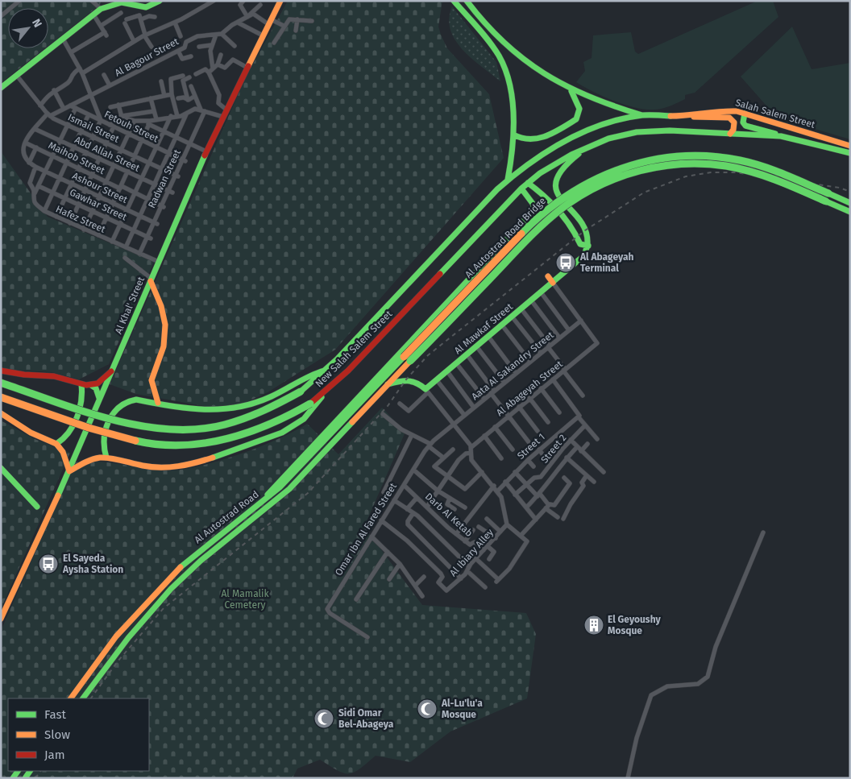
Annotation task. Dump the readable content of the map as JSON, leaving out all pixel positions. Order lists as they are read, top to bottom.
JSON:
{
  "streets": {
    "main road": [
      "Salah Salem Street",
      "Al Autostrad Road Bridge",
      "Al Khal' Street",
      "Al Mawkaf Street",
      "New Salah Salem Street",
      "Al Autostrad Road"
    ],
    "street": [
      "Al Bagour Street",
      "Fetouh Street",
      "Ismail Street",
      "Abd Allah Street",
      "Maihob Street",
      "Radwan Street",
      "Ashour Street",
      "Gawhar Street",
      "Hafez Street",
      "Aata Al Sakandry Street",
      "Al Abageyah Street",
      "Street 1",
      "Street 2",
      "Darb Al Ketab",
      "Omar Ibn Al Fared Street",
      "Al Ibiary Alley"
    ]
  },
  "crossings": [
    ["Al Bagour Street", "Fetouh Street"],
    ["Al Bagour Street", "Ismail Street"],
    ["Salah Salem Street", "New Salah Salem Street"],
    ["Fetouh Street", "Radwan Street"],
    ["Ismail Street", "Radwan Street"],
    ["Abd Allah Street", "Radwan Street"],
    ["Maihob Street", "Radwan Street"],
    ["Radwan Street", "Ashour Street"],
    ["Radwan Street", "Gawhar Street"],
    ["Radwan Street", "Hafez Street"],
    ["Hafez Street", "Al Khal' Street"],
    ["Al Autostrad Road Bridge", "Al Autostrad Road"],
    ["Aata Al Sakandry Street", "Al Abageyah Street"],
    ["Aata Al Sakandry Street", "Omar Ibn Al Fared Street"],
    ["Darb Al Ketab", "Omar Ibn Al Fared Street"],
    ["Darb Al Ketab", "Al Ibiary Alley"],
    ["Omar Ibn Al Fared Street", "Al Ibiary Alley"]
  ],
  "parks": ["Al Mamalik Cemetery"],
  "places": {
    "bus stop": ["Al Abageyah Terminal", "El Sayeda Aysha Station"],
    "building": ["El Geyoushy Mosque"],
    "mosque": ["Al-Lu'lu'a Mosque", "Sidi Omar Bel-Abageya"]
  },
  "legend": ["Fast", "Slow", "Jam"],
  "north": "top right"
}
